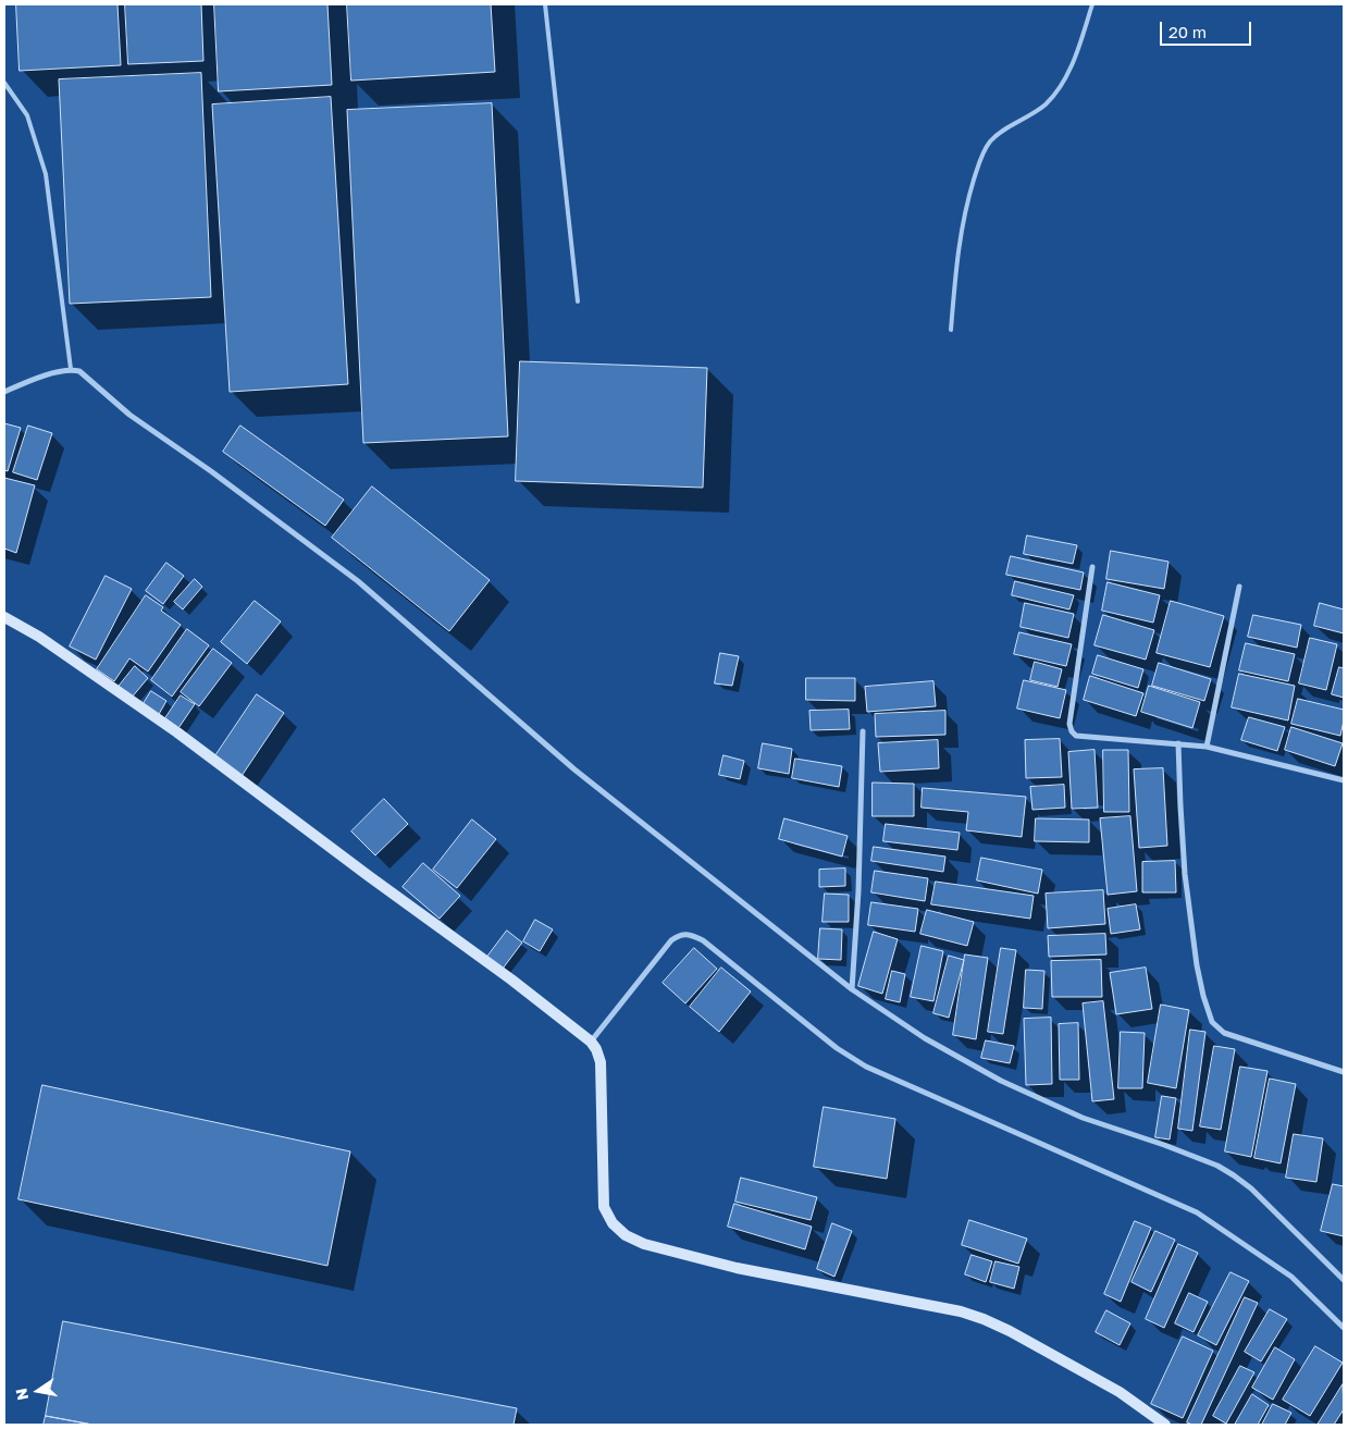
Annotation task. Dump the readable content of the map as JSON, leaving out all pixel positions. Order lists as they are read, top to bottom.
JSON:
{
  "scale_bar": "20 m",
  "north": "left"
}
